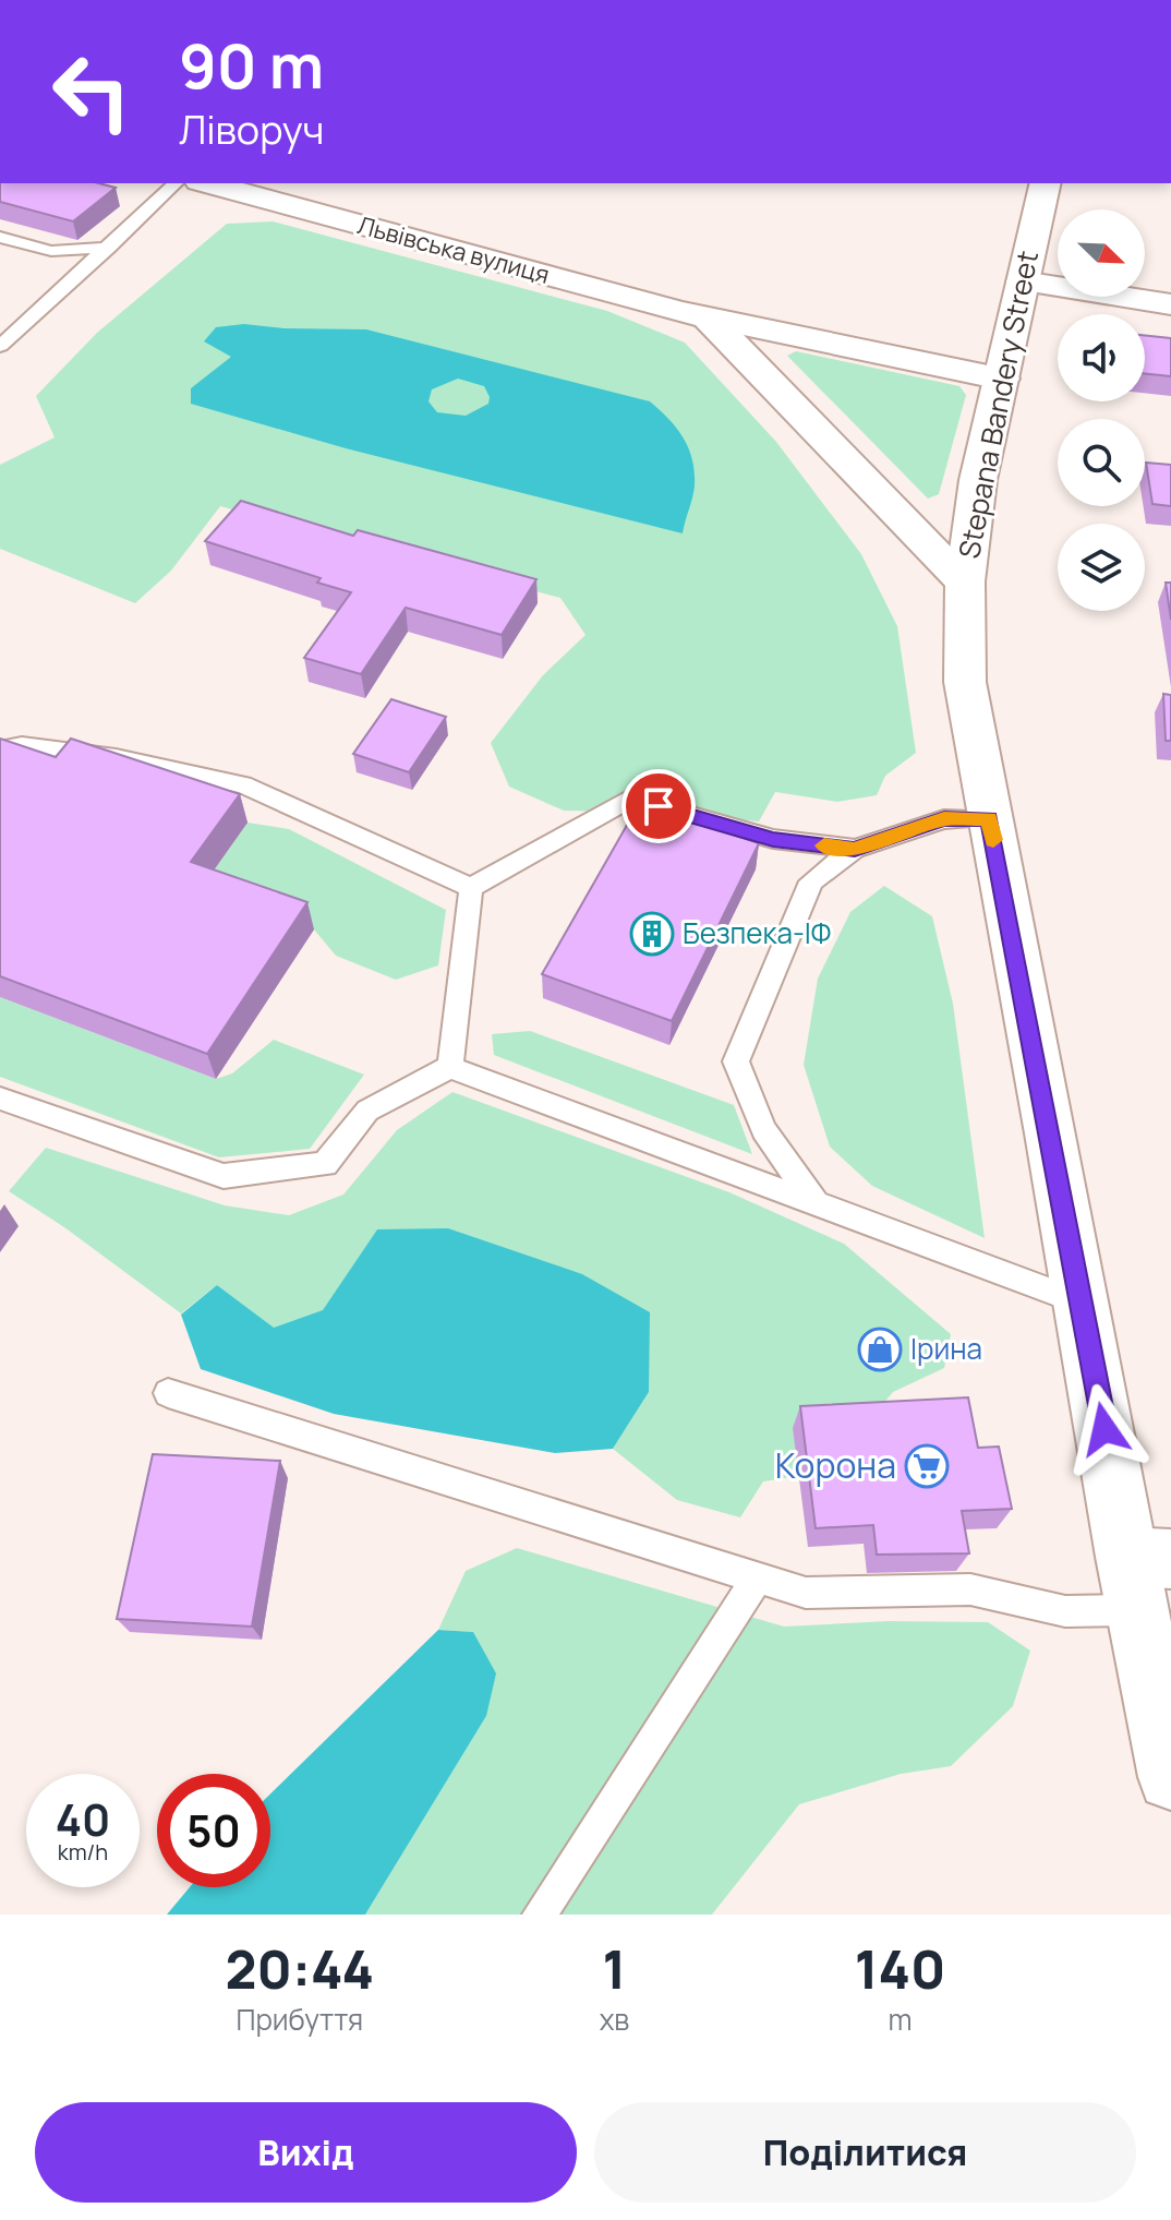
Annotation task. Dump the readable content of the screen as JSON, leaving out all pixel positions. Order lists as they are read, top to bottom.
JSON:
{
  "streets": {
    "main road": ["Львівська вулиця", "Stepana Bandery Street"]
  },
  "crossings": [
    ["Львівська вулиця", "Stepana Bandery Street"]
  ],
  "places": {
    "building": ["Безпека-ІФ"],
    "shop": ["Ірина"],
    "supermarket": ["Корона"]
  },
  "north": "bottom right",
  "page": {
    "turn": ["90 m", "Ліворуч"],
    "speed": "40 km/h",
    "limit": "50",
    "eta": [
      "20:44",
      "Прибуття",
      "1",
      "хв",
      "140",
      "m"
    ],
    "buttons": ["Вихід", "Поділитися"]
  }
}
